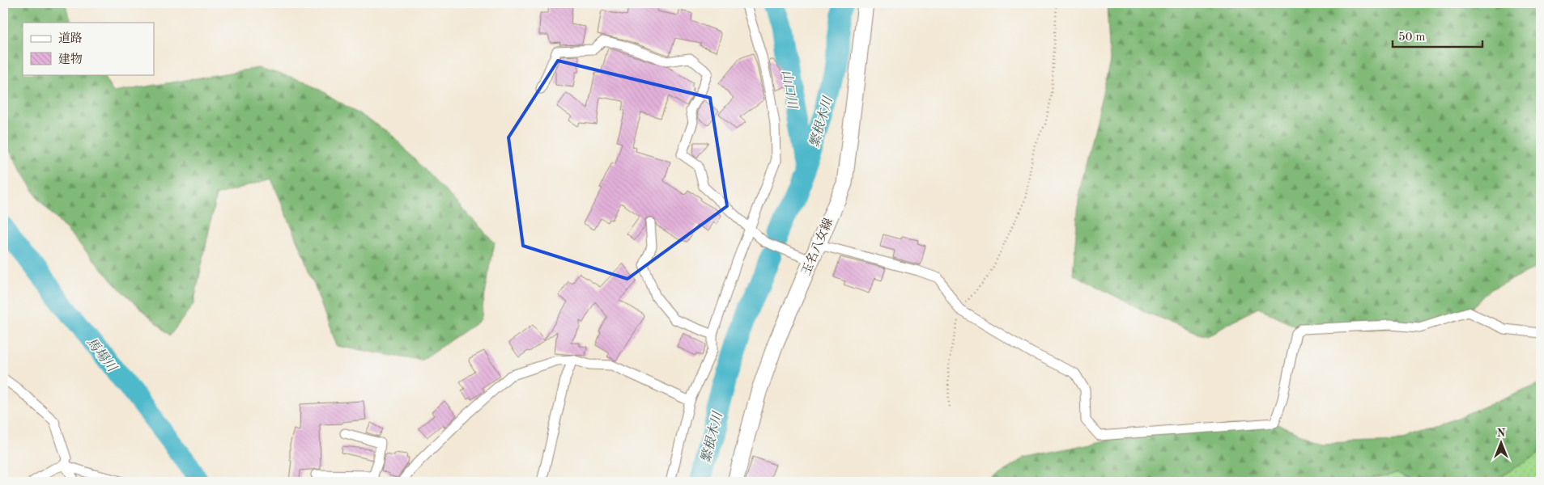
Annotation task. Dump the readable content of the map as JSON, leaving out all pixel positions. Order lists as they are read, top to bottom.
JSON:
{
  "streets": {
    "main road": ["玉名八女線"]
  },
  "water": ["山口川", "繁根木川", "馬場川"],
  "legend": ["道路", "建物"],
  "scale_bar": "50 m",
  "north": "top"
}
